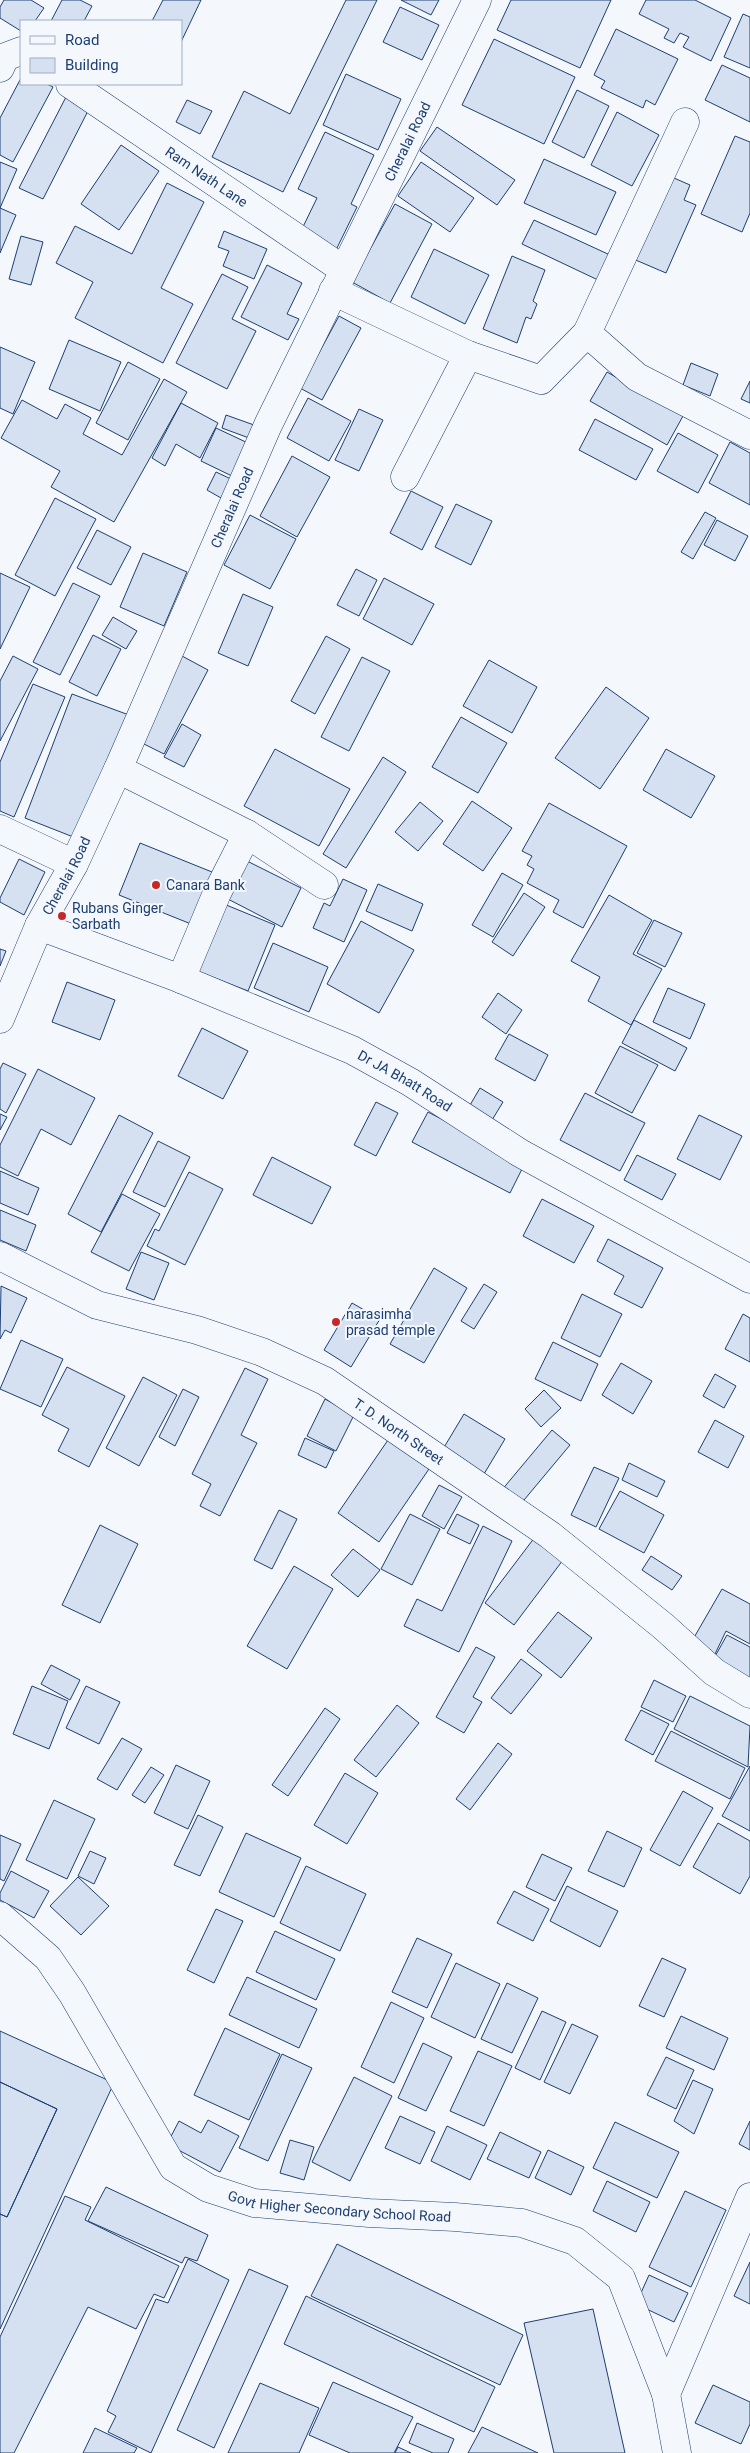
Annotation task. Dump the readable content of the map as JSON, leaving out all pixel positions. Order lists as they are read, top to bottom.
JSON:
{
  "streets": {
    "street": [
      "Cheralai Road",
      "Ram Nath Lane",
      "Dr JA Bhatt Road",
      "T. D. North Street",
      "Govt Higher Secondary School Road"
    ]
  },
  "crossings": [
    ["Cheralai Road", "Ram Nath Lane"],
    ["Cheralai Road", "Dr JA Bhatt Road"]
  ],
  "places": ["Canara Bank", "Rubans Ginger Sarbath", "narasimha prasad temple"],
  "legend": ["Road", "Building"]
}
